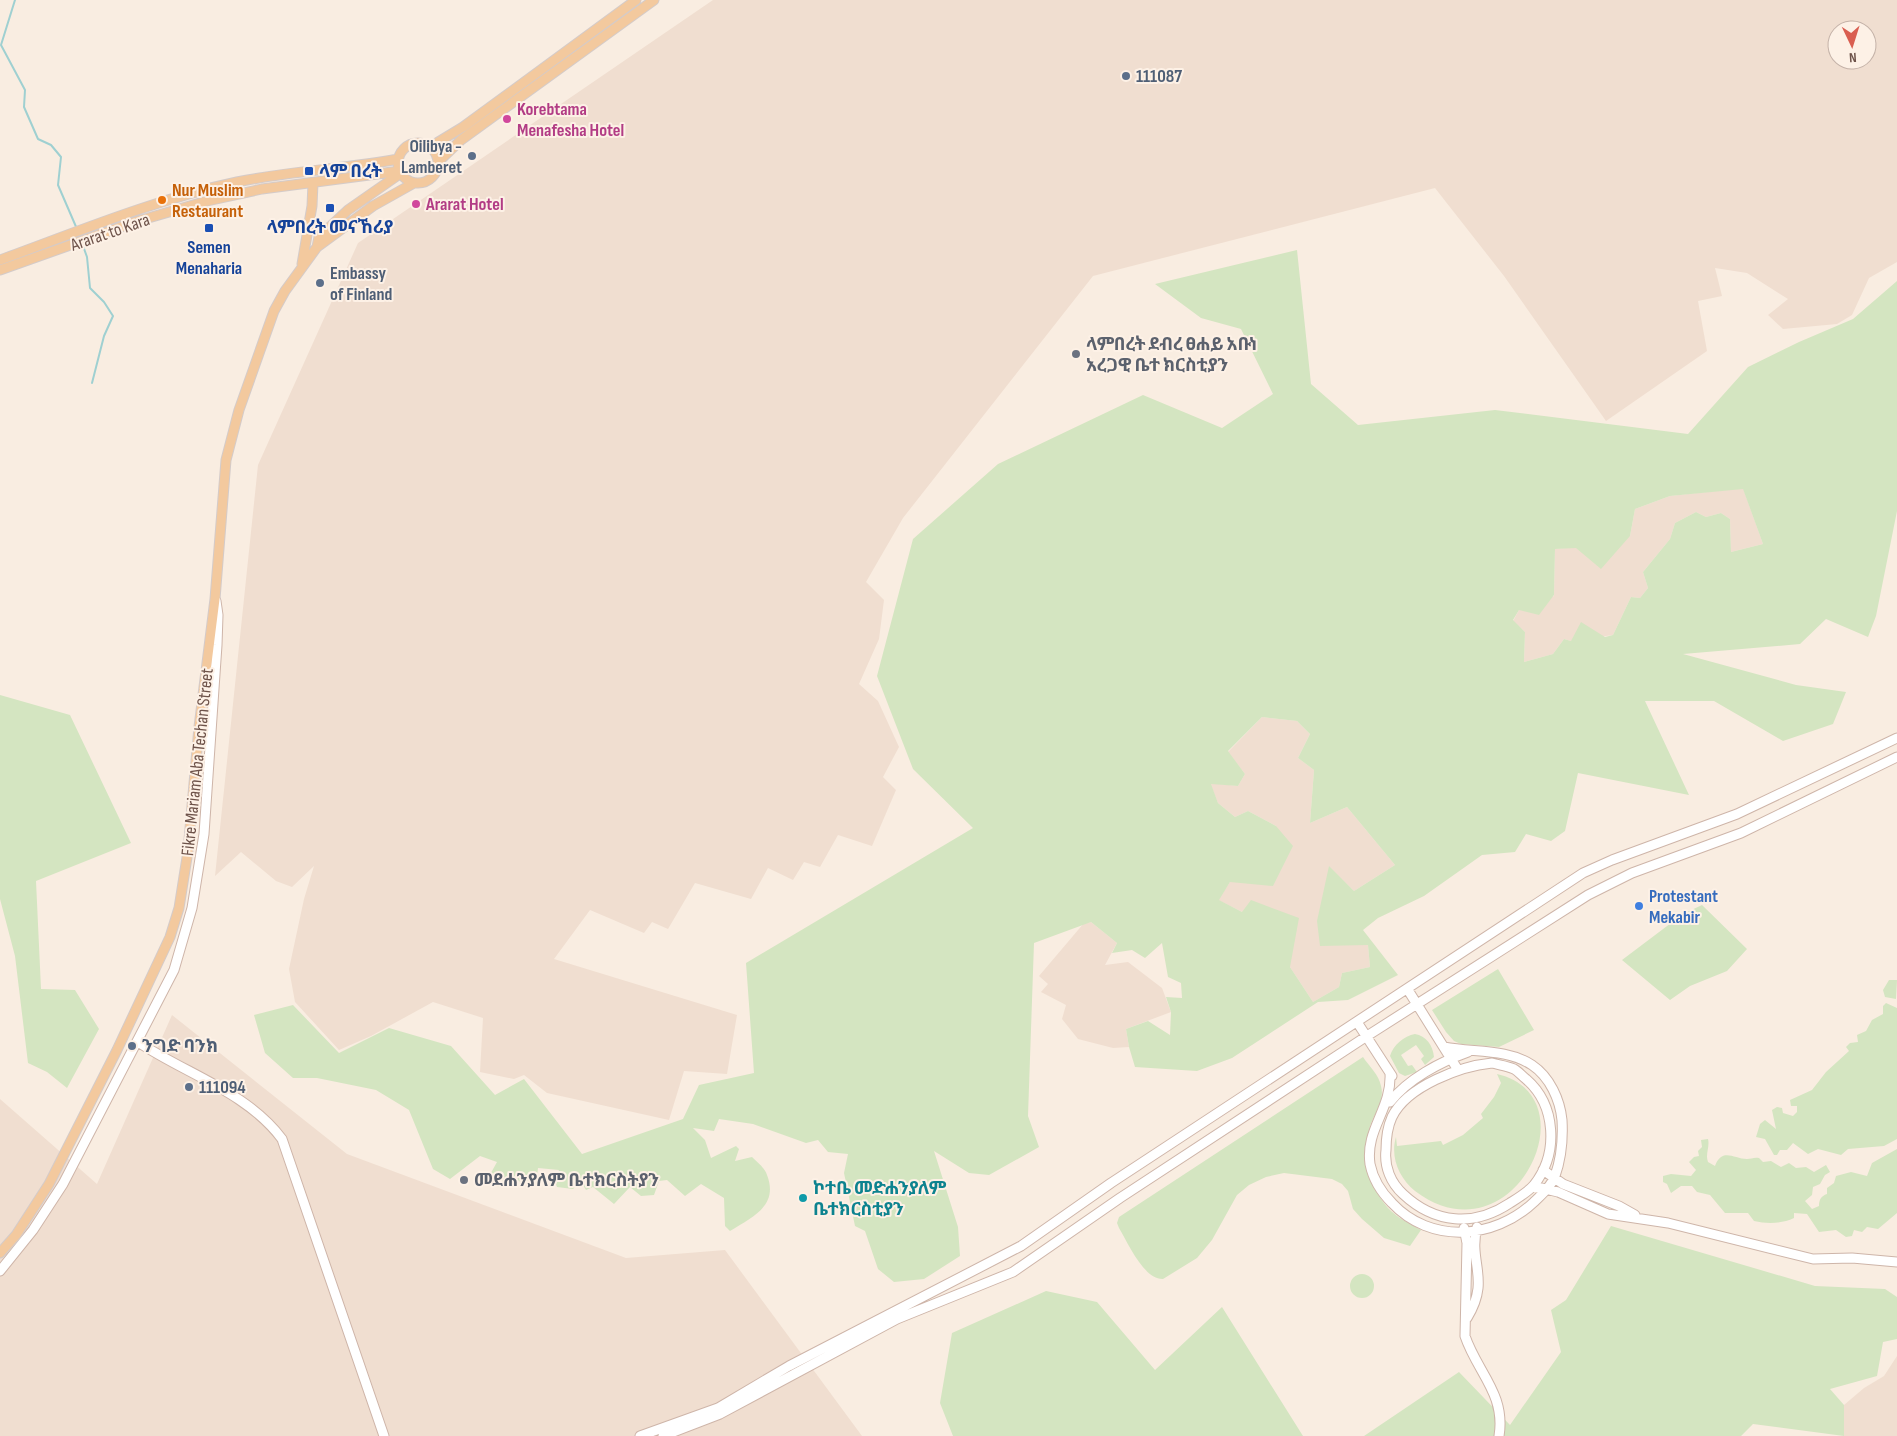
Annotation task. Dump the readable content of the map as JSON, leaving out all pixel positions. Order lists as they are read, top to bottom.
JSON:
{
  "streets": {
    "main road": ["Ararat to Kara", "Fikre Mariam Aba Techan Street"]
  },
  "crossings": [
    ["Ararat to Kara", "Fikre Mariam Aba Techan Street"]
  ],
  "places": {
    "other": [
      "111087",
      "Korebtama Menafesha Hotel",
      "Oilibya - Lamberet",
      "Nur Muslim Restaurant",
      "Ararat Hotel",
      "Embassy of Finland",
      "ላምበረት ደብረ ፀሐይ አቡነ አረጋዊ ቤተ ክርስቲያን",
      "Protestant Mekabir",
      "ንግድ ባንክ",
      "111094",
      "መደሐንያለም ቤተክርስትያን",
      "ኮተቤ መድሐንያለም ቤተክርስቲያን"
    ],
    "transit": ["ላም በረት", "ላምበረት መናኸሪያ", "Semen Menaharia"]
  },
  "north": "bottom"
}
